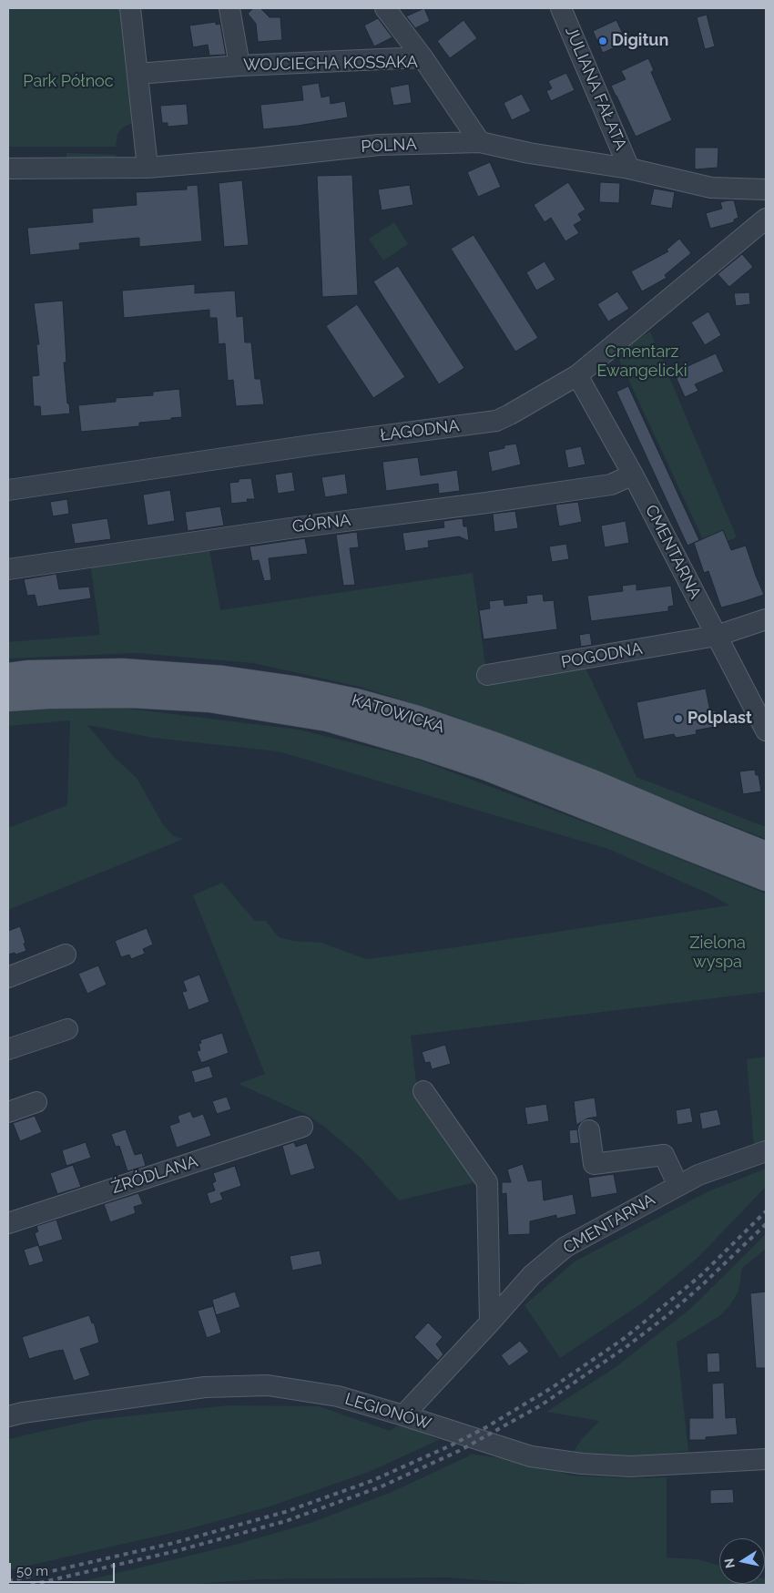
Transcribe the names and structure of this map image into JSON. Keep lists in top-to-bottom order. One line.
{"streets":{"main road":["KATOWICKA"],"street":["WOJCIECHA KOSSAKA","JULIANA FAŁATA","POLNA","ŁAGODNA","GÓRNA","CMENTARNA","POGODNA","ŹRÓDLANA","LEGIONÓW"]},"crossings":[["WOJCIECHA KOSSAKA","POLNA"],["JULIANA FAŁATA","POLNA"],["ŁAGODNA","CMENTARNA"],["GÓRNA","CMENTARNA"],["CMENTARNA","POGODNA"],["CMENTARNA","LEGIONÓW"]],"parks":["Park Północ","Cmentarz Ewangelicki","Zielona wyspa"],"places":["Digitun","Polplast"],"scale_bar":"50 m","north":"left"}
